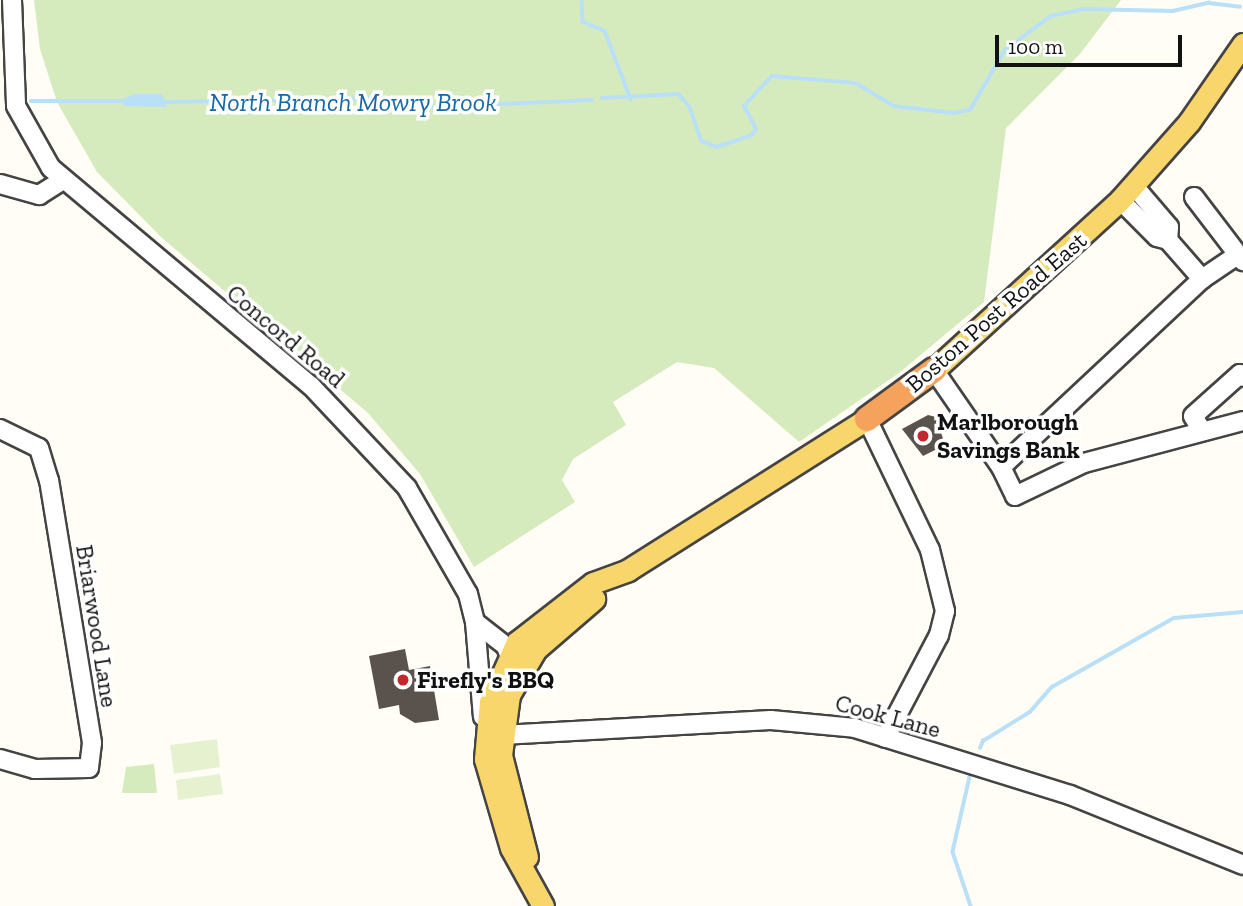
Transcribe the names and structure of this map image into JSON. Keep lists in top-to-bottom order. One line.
{"streets":{"highway":["Boston Post Road East"],"street":["Concord Road","Briarwood Lane","Cook Lane"]},"crossings":[["Boston Post Road East","Concord Road"],["Boston Post Road East","Cook Lane"],["Concord Road","Cook Lane"]],"water":["North Branch Mowry Brook"],"places":["Marlborough Savings Bank","Firefly's BBQ"],"scale_bar":"100 m"}
